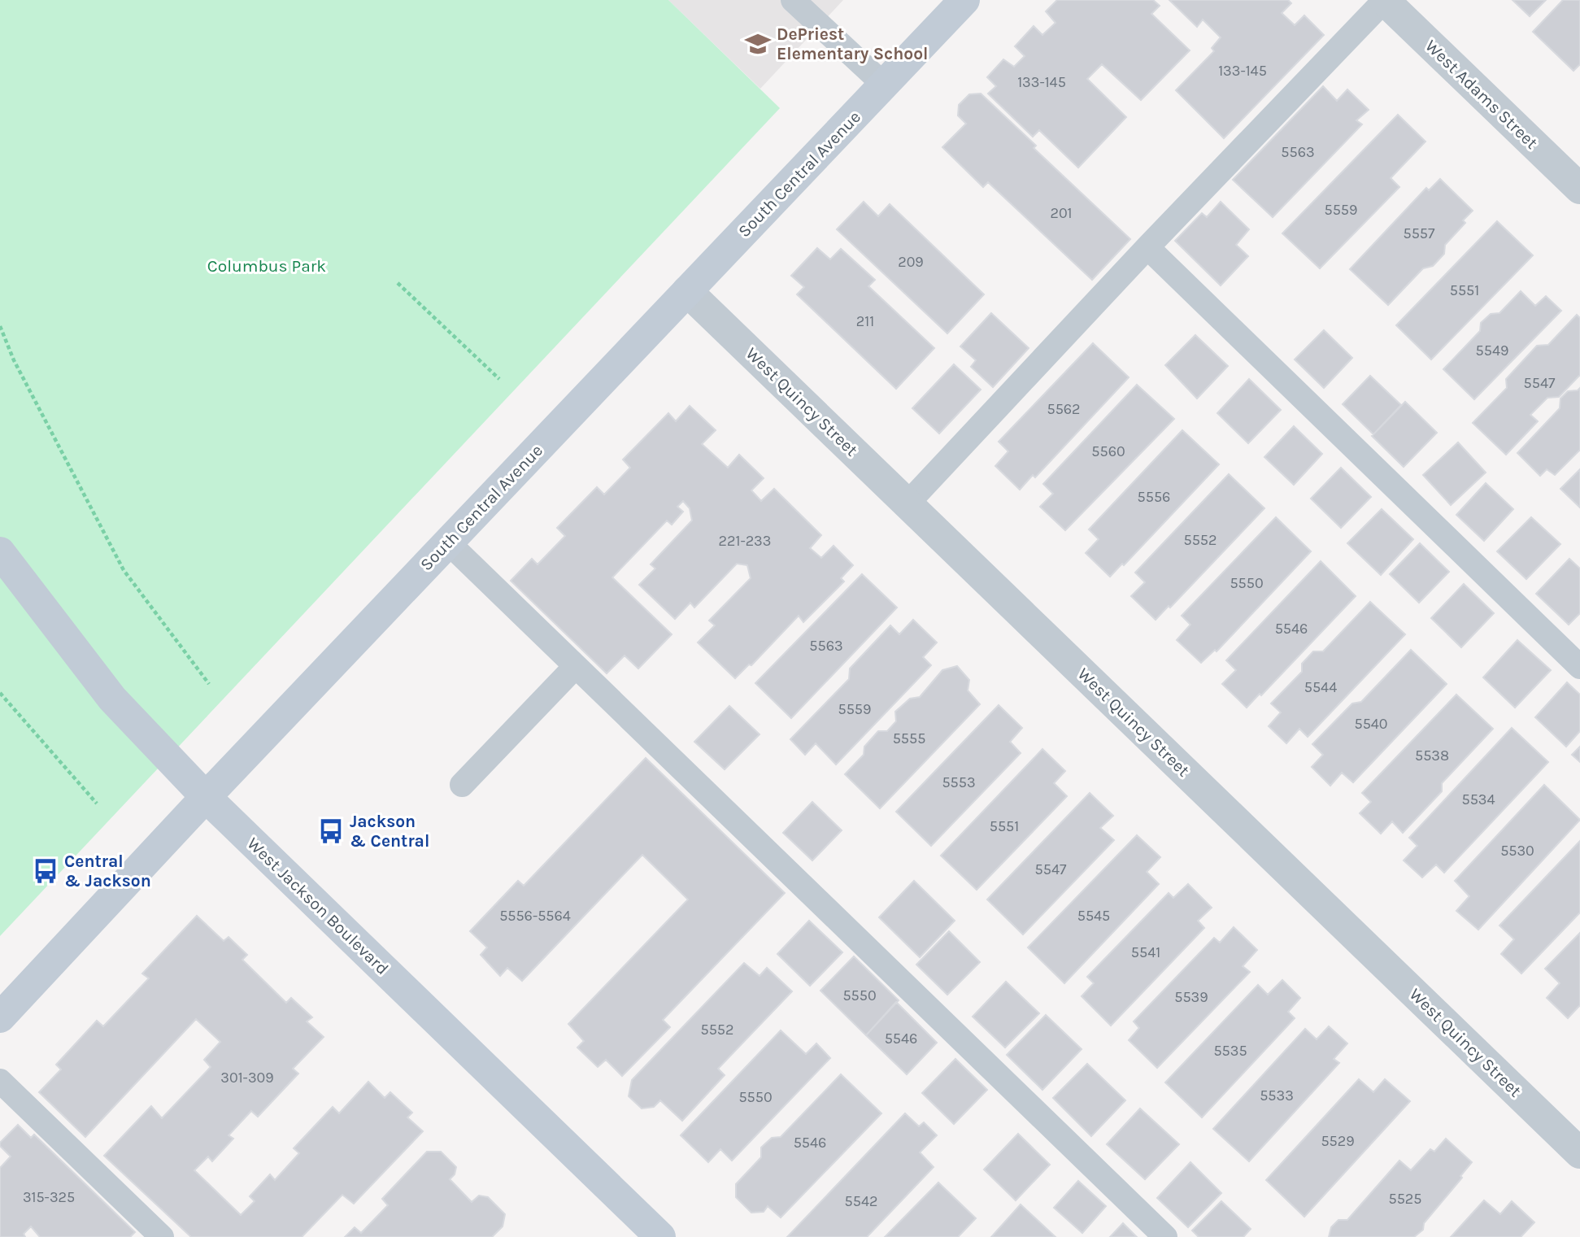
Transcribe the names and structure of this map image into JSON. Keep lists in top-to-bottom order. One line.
{"streets":{"street":["West Adams Street","South Central Avenue","West Quincy Street","West Jackson Boulevard"]},"crossings":[["South Central Avenue","West Quincy Street"],["South Central Avenue","West Jackson Boulevard"]],"parks":["Columbus Park"],"places":{"school or university":["DePriest Elementary School"],"bus stop":["Jackson & Central","Central & Jackson"]},"house_numbers":["133-145","133-145","5563","5559","201","5557","209","5551","211","5549","5547","5562","5560","5556","5552","221-233","5550","5546","5563","5544","5559","5540","5555","5538","5553","5534","5551","5530","5547","5556-5564","5545","5541","5550","5539","5552","5546","5535","301-309","5533","5550","5529","5546","315-325","5525","5542"]}
